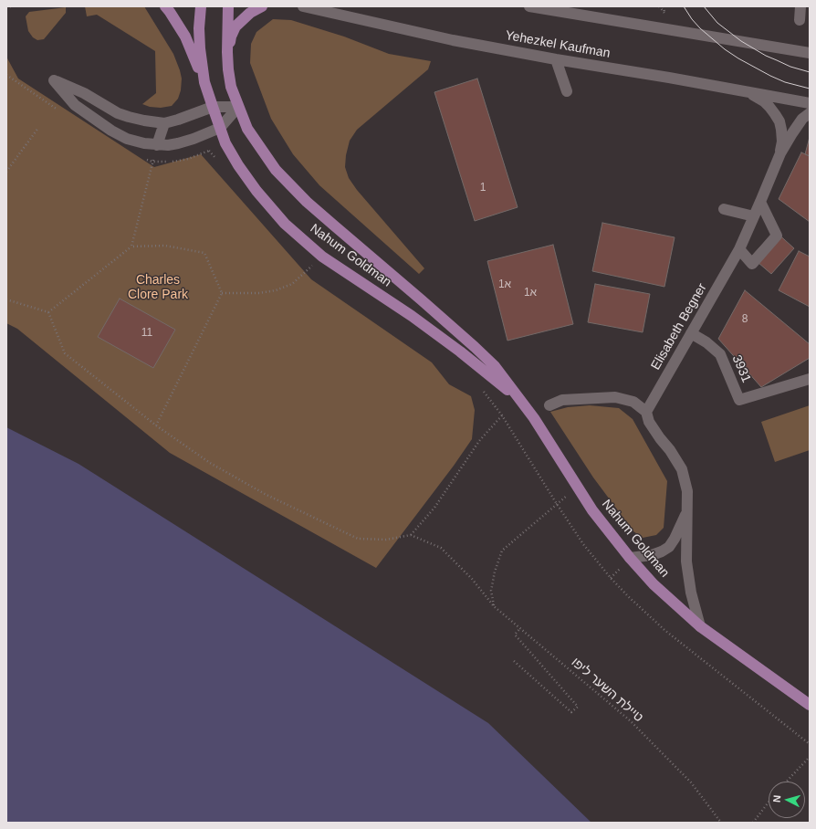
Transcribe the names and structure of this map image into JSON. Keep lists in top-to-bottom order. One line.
{"streets":{"main road":["Nahum Goldman"],"street":["Yehezkel Kaufman","Elisabeth Begner","3931"],"path":["טיילת השער ליפו"]},"crossings":[["Yehezkel Kaufman","Elisabeth Begner"],["Elisabeth Begner","3931"]],"parks":["Charles Clore Park"],"house_numbers":["1","1א","1א","8","11"],"north":"left"}
